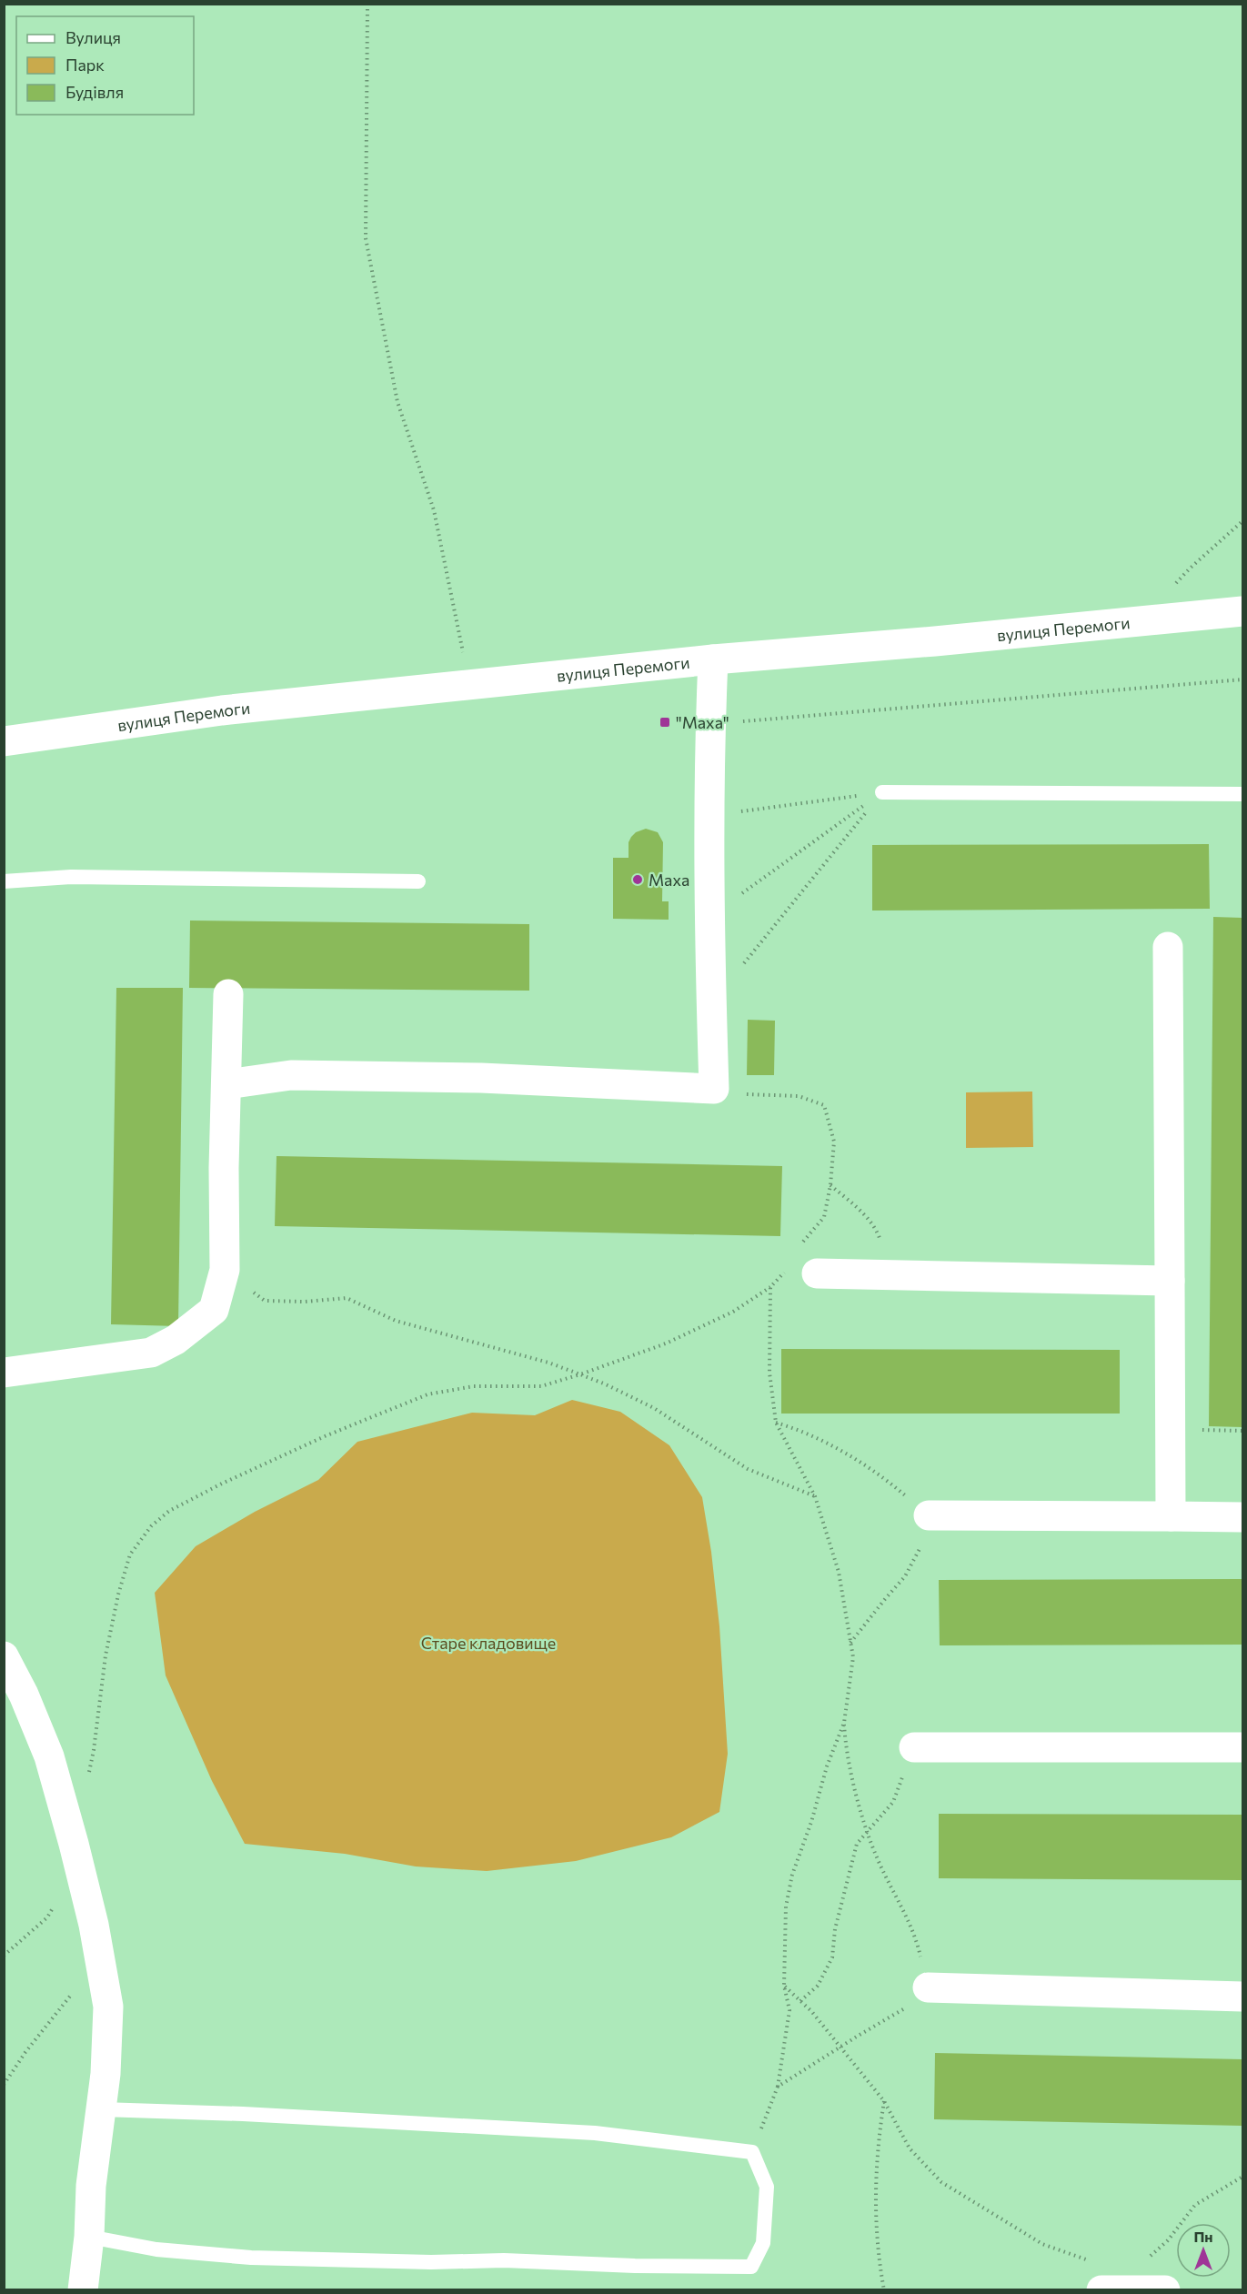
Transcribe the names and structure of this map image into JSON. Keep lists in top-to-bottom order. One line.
{"streets":{"street":["вулиця Перемоги"]},"parks":["Старе кладовище"],"places":{"transit":["\"Маха\""],"other":["Маха"]},"legend":["Вулиця","Парк","Будівля"],"north":"top"}
